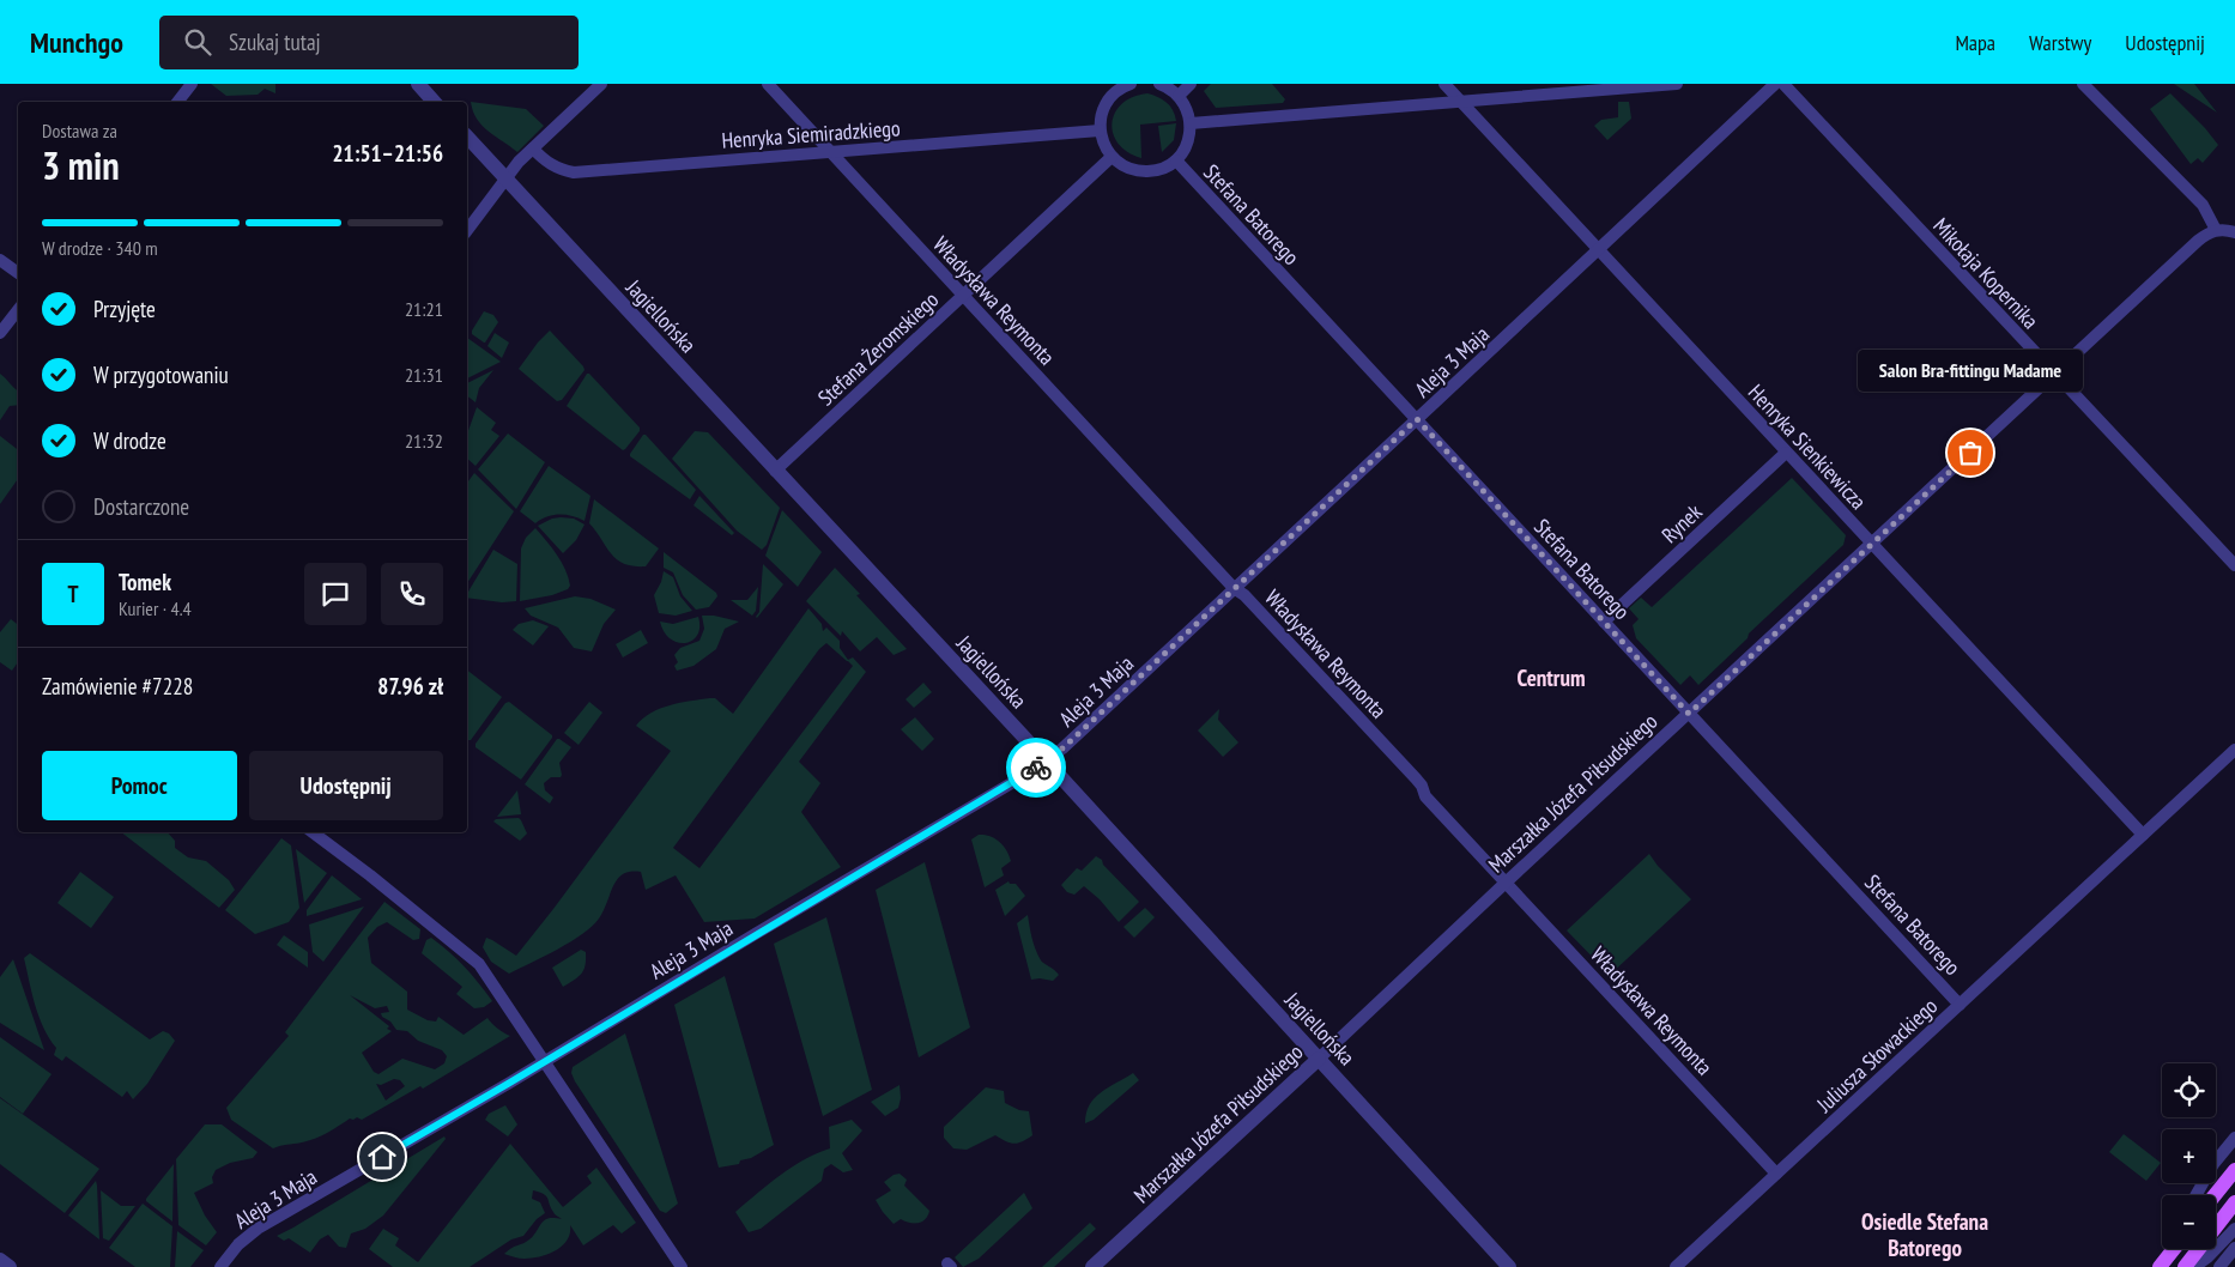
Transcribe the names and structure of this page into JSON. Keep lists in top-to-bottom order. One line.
{"streets":{"street":["Henryka Siemiradzkiego","Stefana Batorego","Mikołaja Kopernika","Władysława Reymonta","Jagiellońska","Stefana Żeromskiego","Aleja 3 Maja","Henryka Sienkiewicza","Rynek","Marszałka Józefa Piłsudskiego","Juliusza Słowackiego"]},"crossings":[["Henryka Siemiradzkiego","Władysława Reymonta"],["Stefana Batorego","Aleja 3 Maja"],["Stefana Batorego","Rynek"],["Stefana Batorego","Marszałka Józefa Piłsudskiego"],["Stefana Batorego","Juliusza Słowackiego"],["Mikołaja Kopernika","Marszałka Józefa Piłsudskiego"],["Władysława Reymonta","Stefana Żeromskiego"],["Władysława Reymonta","Aleja 3 Maja"],["Władysława Reymonta","Marszałka Józefa Piłsudskiego"],["Władysława Reymonta","Juliusza Słowackiego"],["Jagiellońska","Stefana Żeromskiego"],["Jagiellońska","Aleja 3 Maja"],["Jagiellońska","Marszałka Józefa Piłsudskiego"],["Aleja 3 Maja","Henryka Sienkiewicza"],["Henryka Sienkiewicza","Rynek"],["Henryka Sienkiewicza","Marszałka Józefa Piłsudskiego"],["Henryka Sienkiewicza","Juliusza Słowackiego"]],"districts":["Centrum","Osiedle Stefana Batorego"],"places":["Salon Bra-fittingu Madame"],"page":{"header":"Munchgo","search":"Szukaj tutaj","nav":["Mapa","Warstwy","Udostępnij"],"heading":["3 min","Dostawa za","21:51–21:56"],"panel":["Tomek","Kurier · 4.4","Zamówienie #7228","87.96 zł"],"bar":"W drodze · 340 m","list":[["Przyjęte","21:21"],["W przygotowaniu","21:31"],["W drodze","21:32"],"Dostarczone"],"bubble":"Salon Bra-fittingu Madame","round":"T","buttons":["Pomoc","Udostępnij"],"map_buttons":["+","−"]}}
